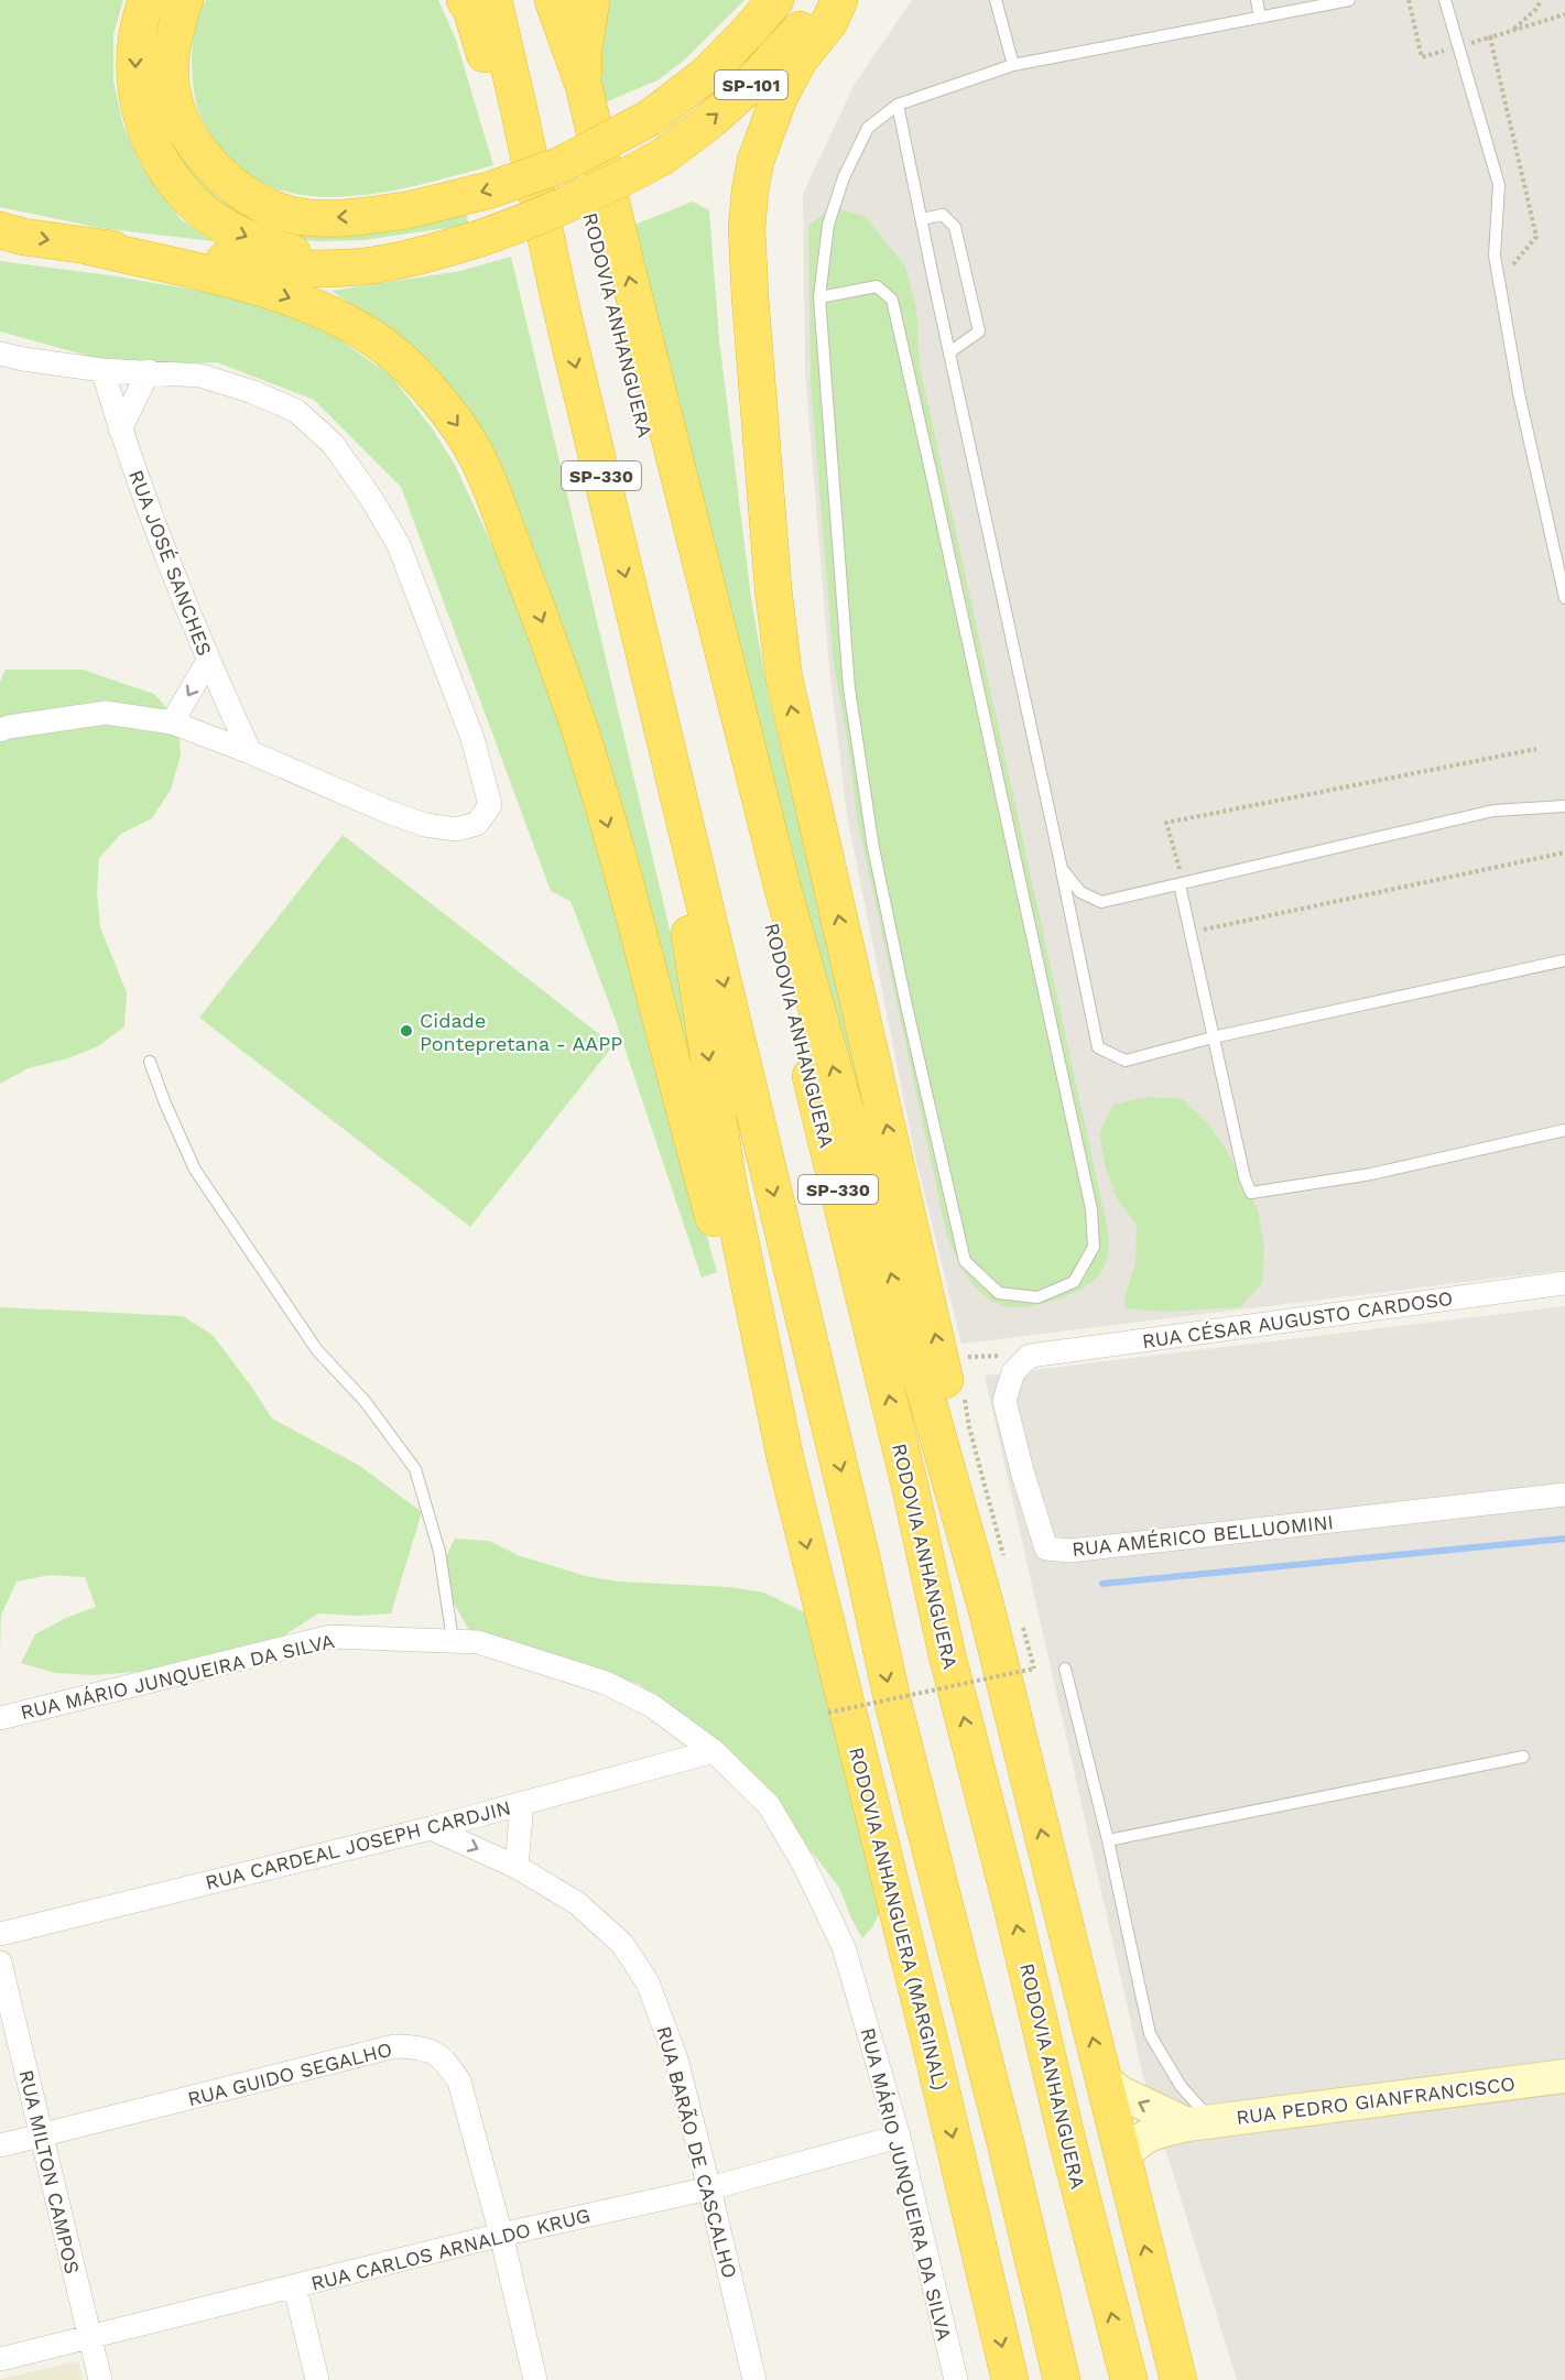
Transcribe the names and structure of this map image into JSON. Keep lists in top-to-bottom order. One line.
{"streets":{"highway":["SP-101","RODOVIA ANHANGUERA","SP-330","RODOVIA ANHANGUERA (MARGINAL)"],"street":["RUA JOSÉ SANCHES","RUA CÉSAR AUGUSTO CARDOSO","RUA AMÉRICO BELLUOMINI","RUA MÁRIO JUNQUEIRA DA SILVA","RUA CARDEAL JOSEPH CARDJIN","RUA GUIDO SEGALHO","RUA PEDRO GIANFRANCISCO","RUA BARÃO DE CASCALHO","RUA MILTON CAMPOS","RUA CARLOS ARNALDO KRUG"]},"crossings":[["RUA CÉSAR AUGUSTO CARDOSO","RUA AMÉRICO BELLUOMINI"],["RUA MÁRIO JUNQUEIRA DA SILVA","RUA CARDEAL JOSEPH CARDJIN"],["RUA MÁRIO JUNQUEIRA DA SILVA","RUA CARLOS ARNALDO KRUG"],["RUA CARDEAL JOSEPH CARDJIN","RUA BARÃO DE CASCALHO"],["RUA GUIDO SEGALHO","RUA MILTON CAMPOS"],["RUA GUIDO SEGALHO","RUA CARLOS ARNALDO KRUG"],["RUA BARÃO DE CASCALHO","RUA CARLOS ARNALDO KRUG"],["RUA MILTON CAMPOS","RUA CARLOS ARNALDO KRUG"]],"places":["Cidade Pontepretana - AAPP"]}
